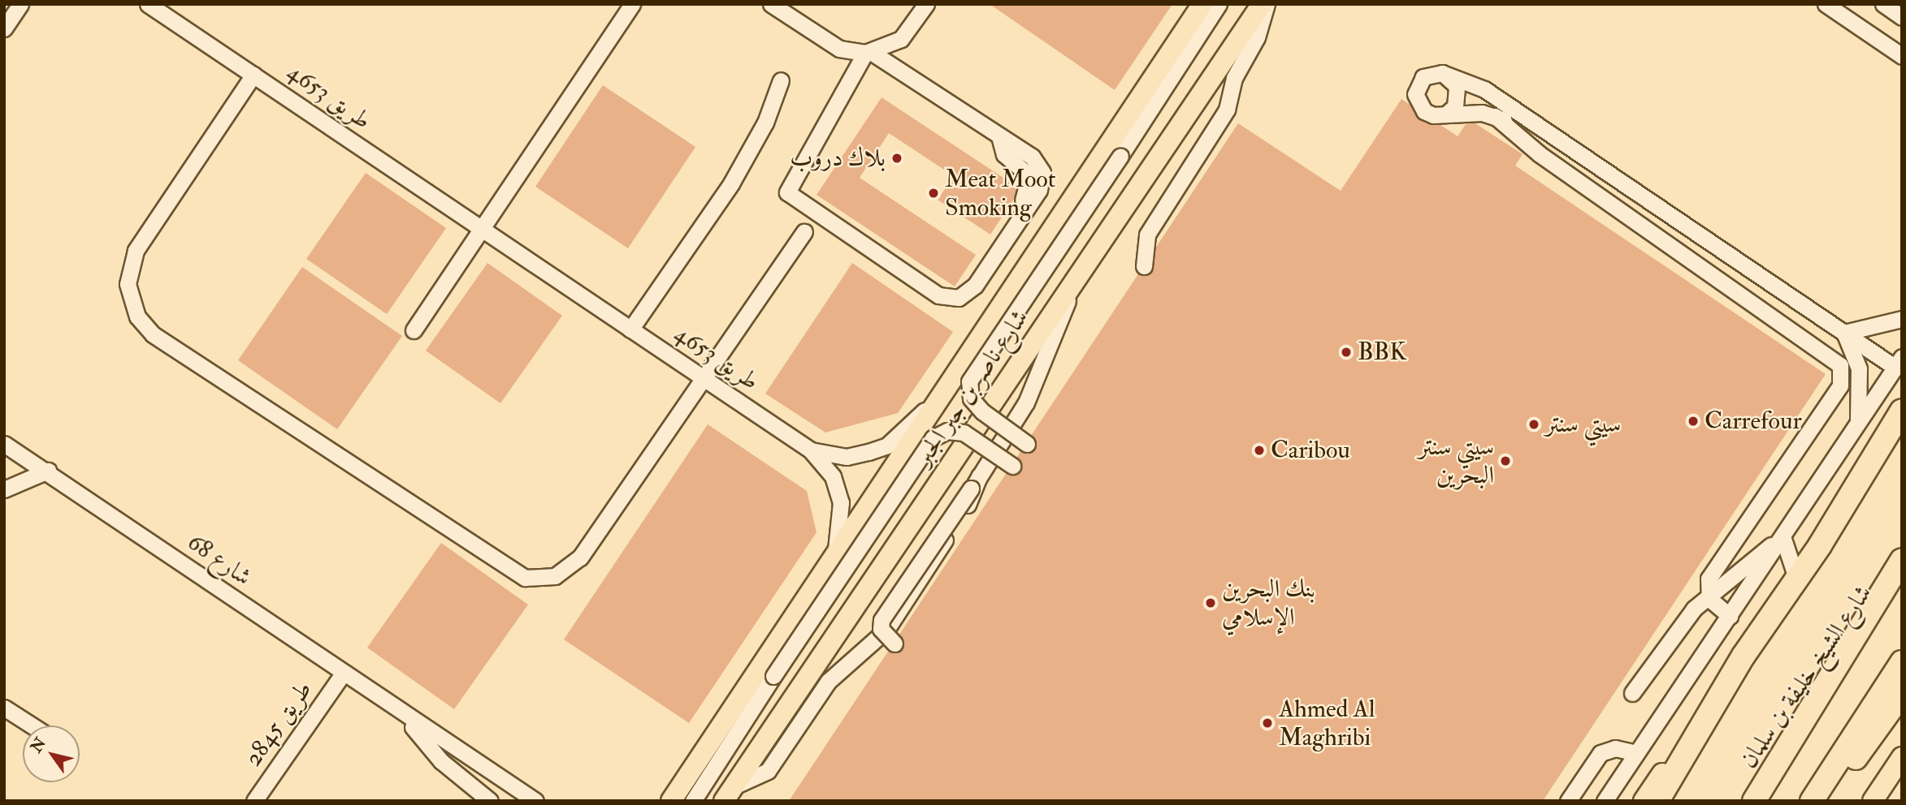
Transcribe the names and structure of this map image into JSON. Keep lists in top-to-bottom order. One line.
{"streets":{"highway":["شارع الشيخ خليفة بن سلمان"],"main road":["شارع ناصر بن جبر الجبر"],"street":["طريق 4653","شارع 68","طريق 2845"]},"crossings":[["طريق 4653","شارع ناصر بن جبر الجبر"],["شارع 68","طريق 2845"]],"places":["بلاك دروب","Meat Moot Smoking","BBK","Carrefour","سيتي سنتر","Caribou","سيتي سنتر البحرين","بنك البحرين الإسلامي","Ahmed Al Maghribi"],"north":"top left"}
